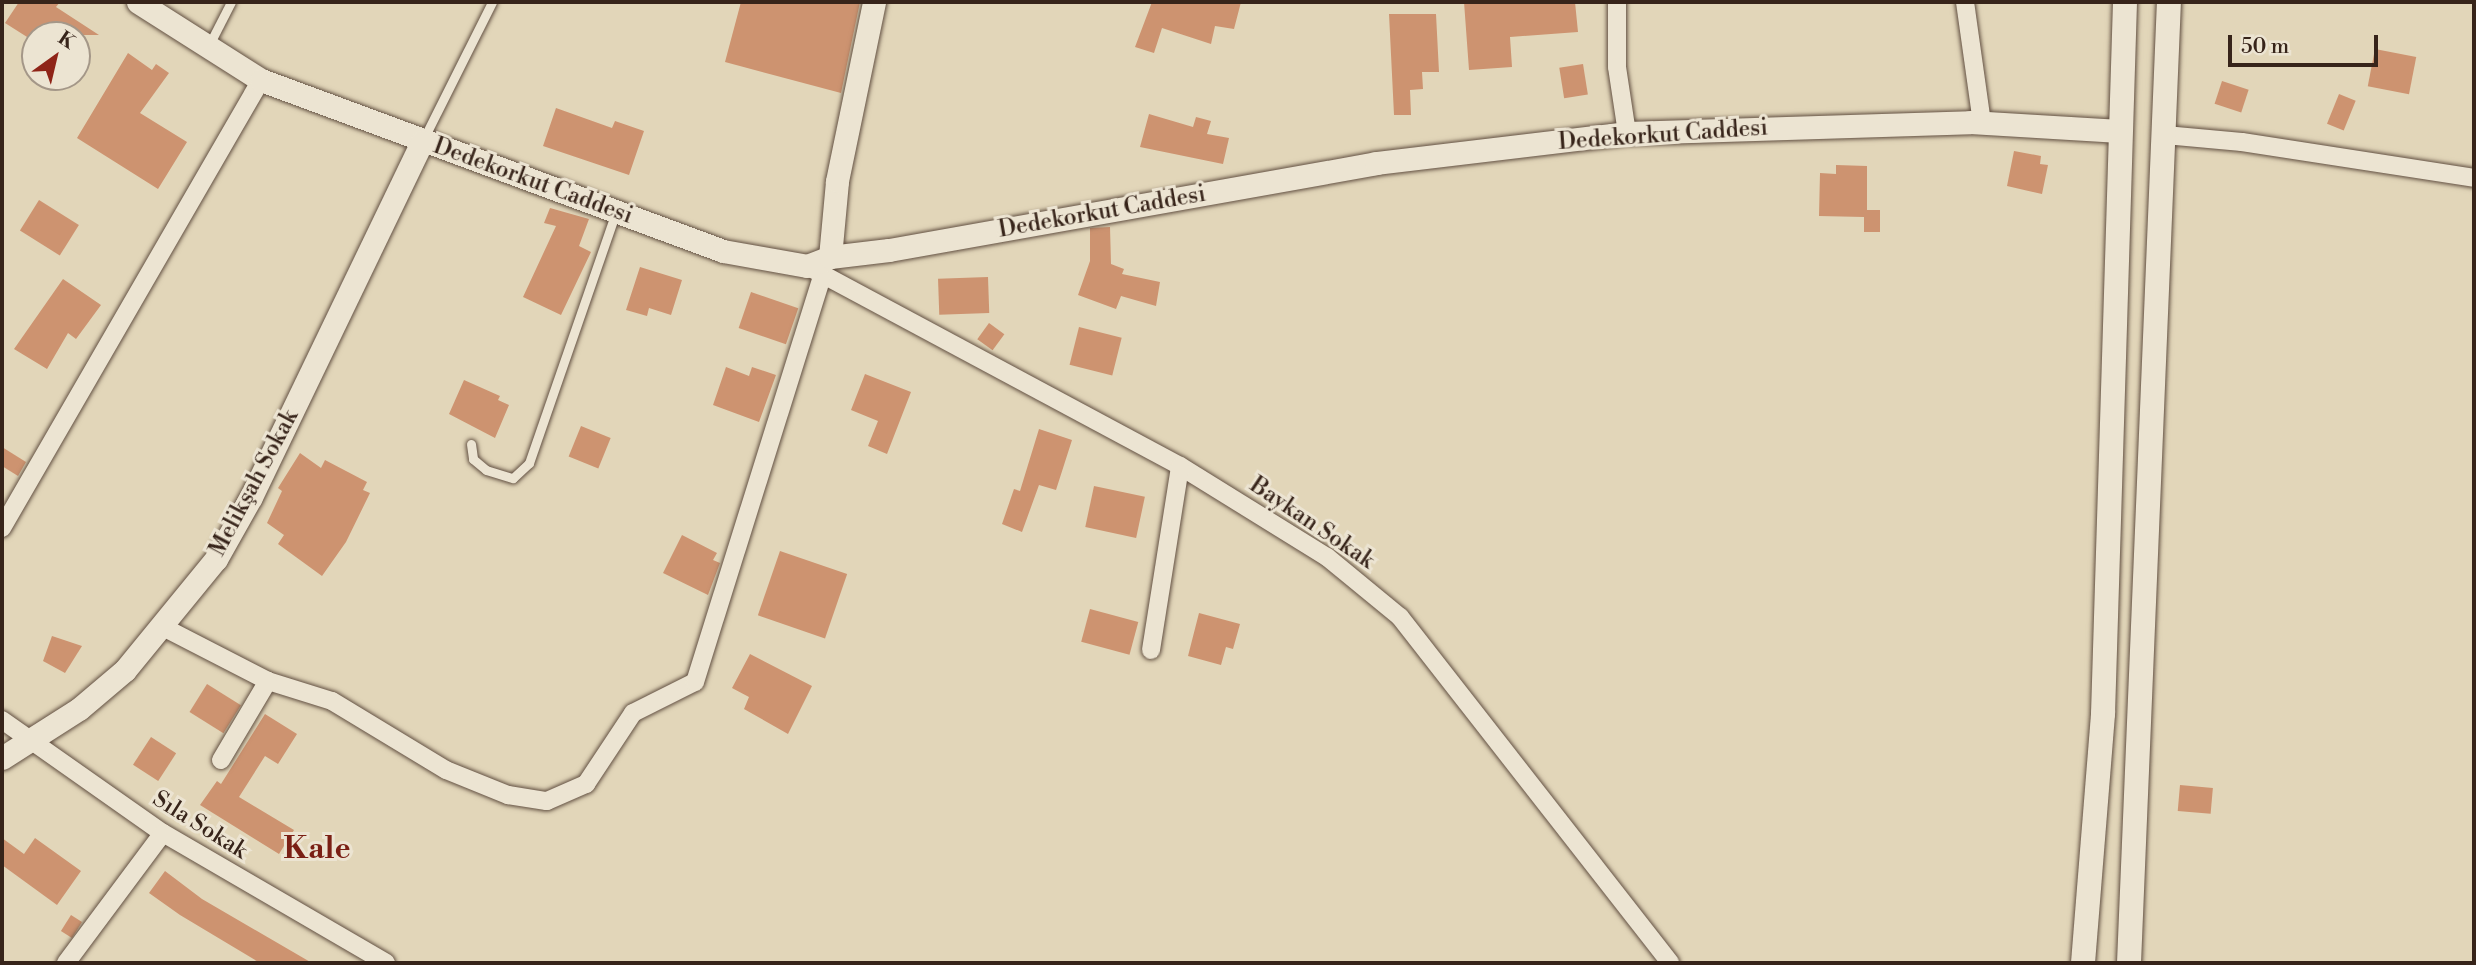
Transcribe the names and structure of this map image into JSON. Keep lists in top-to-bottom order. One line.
{"streets":{"street":["Dedekorkut Caddesi","Melikşah Sokak","Baykan Sokak","Sıla Sokak"]},"crossings":[["Dedekorkut Caddesi","Melikşah Sokak"],["Dedekorkut Caddesi","Baykan Sokak"],["Melikşah Sokak","Sıla Sokak"]],"districts":["Kale"],"scale_bar":"50 m","north":"top right"}
